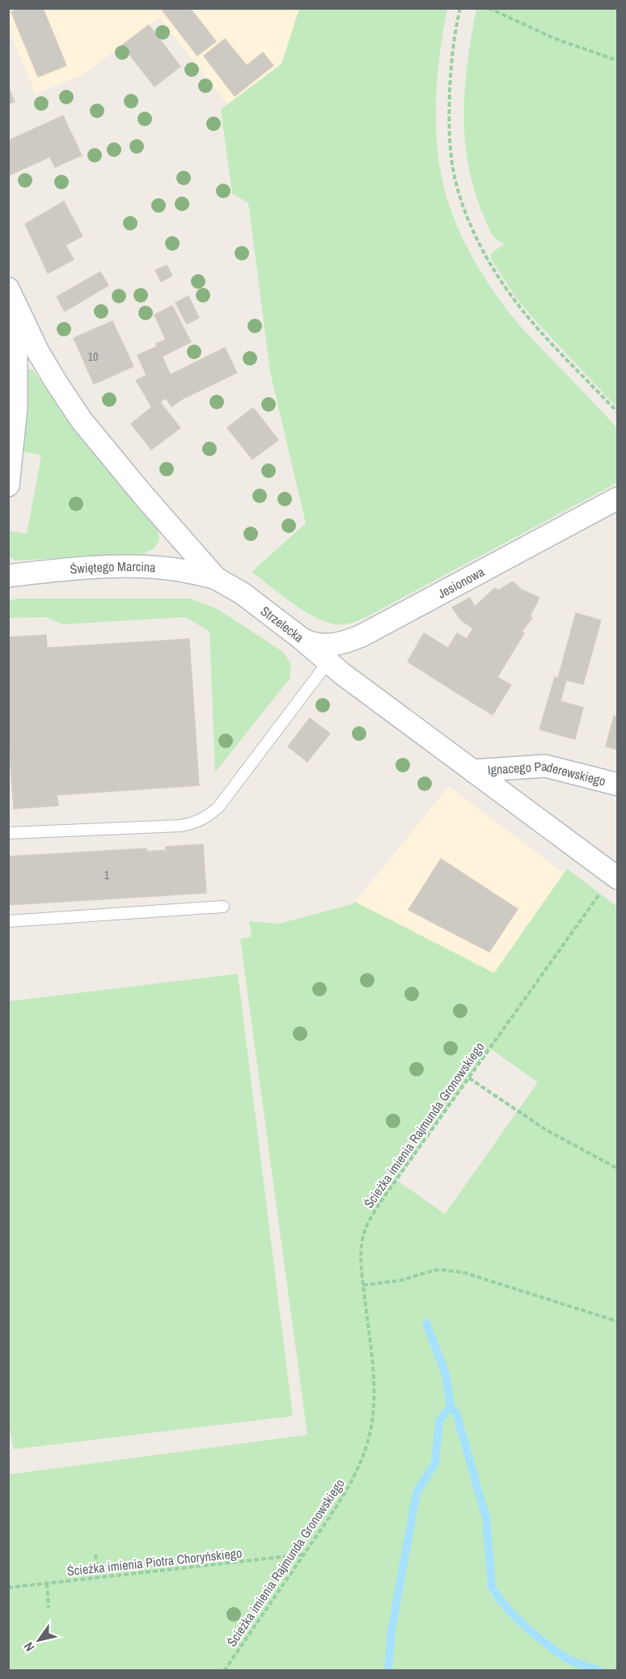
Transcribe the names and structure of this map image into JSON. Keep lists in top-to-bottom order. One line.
{"streets":{"street":["Świętego Marcina","Jesionowa","Strzelecka","Ignacego Paderewskiego"],"path":["Ścieżka imienia Rajmunda Gronowskiego","Ścieżka imienia Piotra Choryńskiego"]},"crossings":[["Świętego Marcina","Strzelecka"],["Jesionowa","Strzelecka"],["Strzelecka","Ignacego Paderewskiego"],["Strzelecka","Ścieżka imienia Rajmunda Gronowskiego"],["Ścieżka imienia Rajmunda Gronowskiego","Ścieżka imienia Piotra Choryńskiego"]],"house_numbers":["10","1"],"north":"bottom left"}
